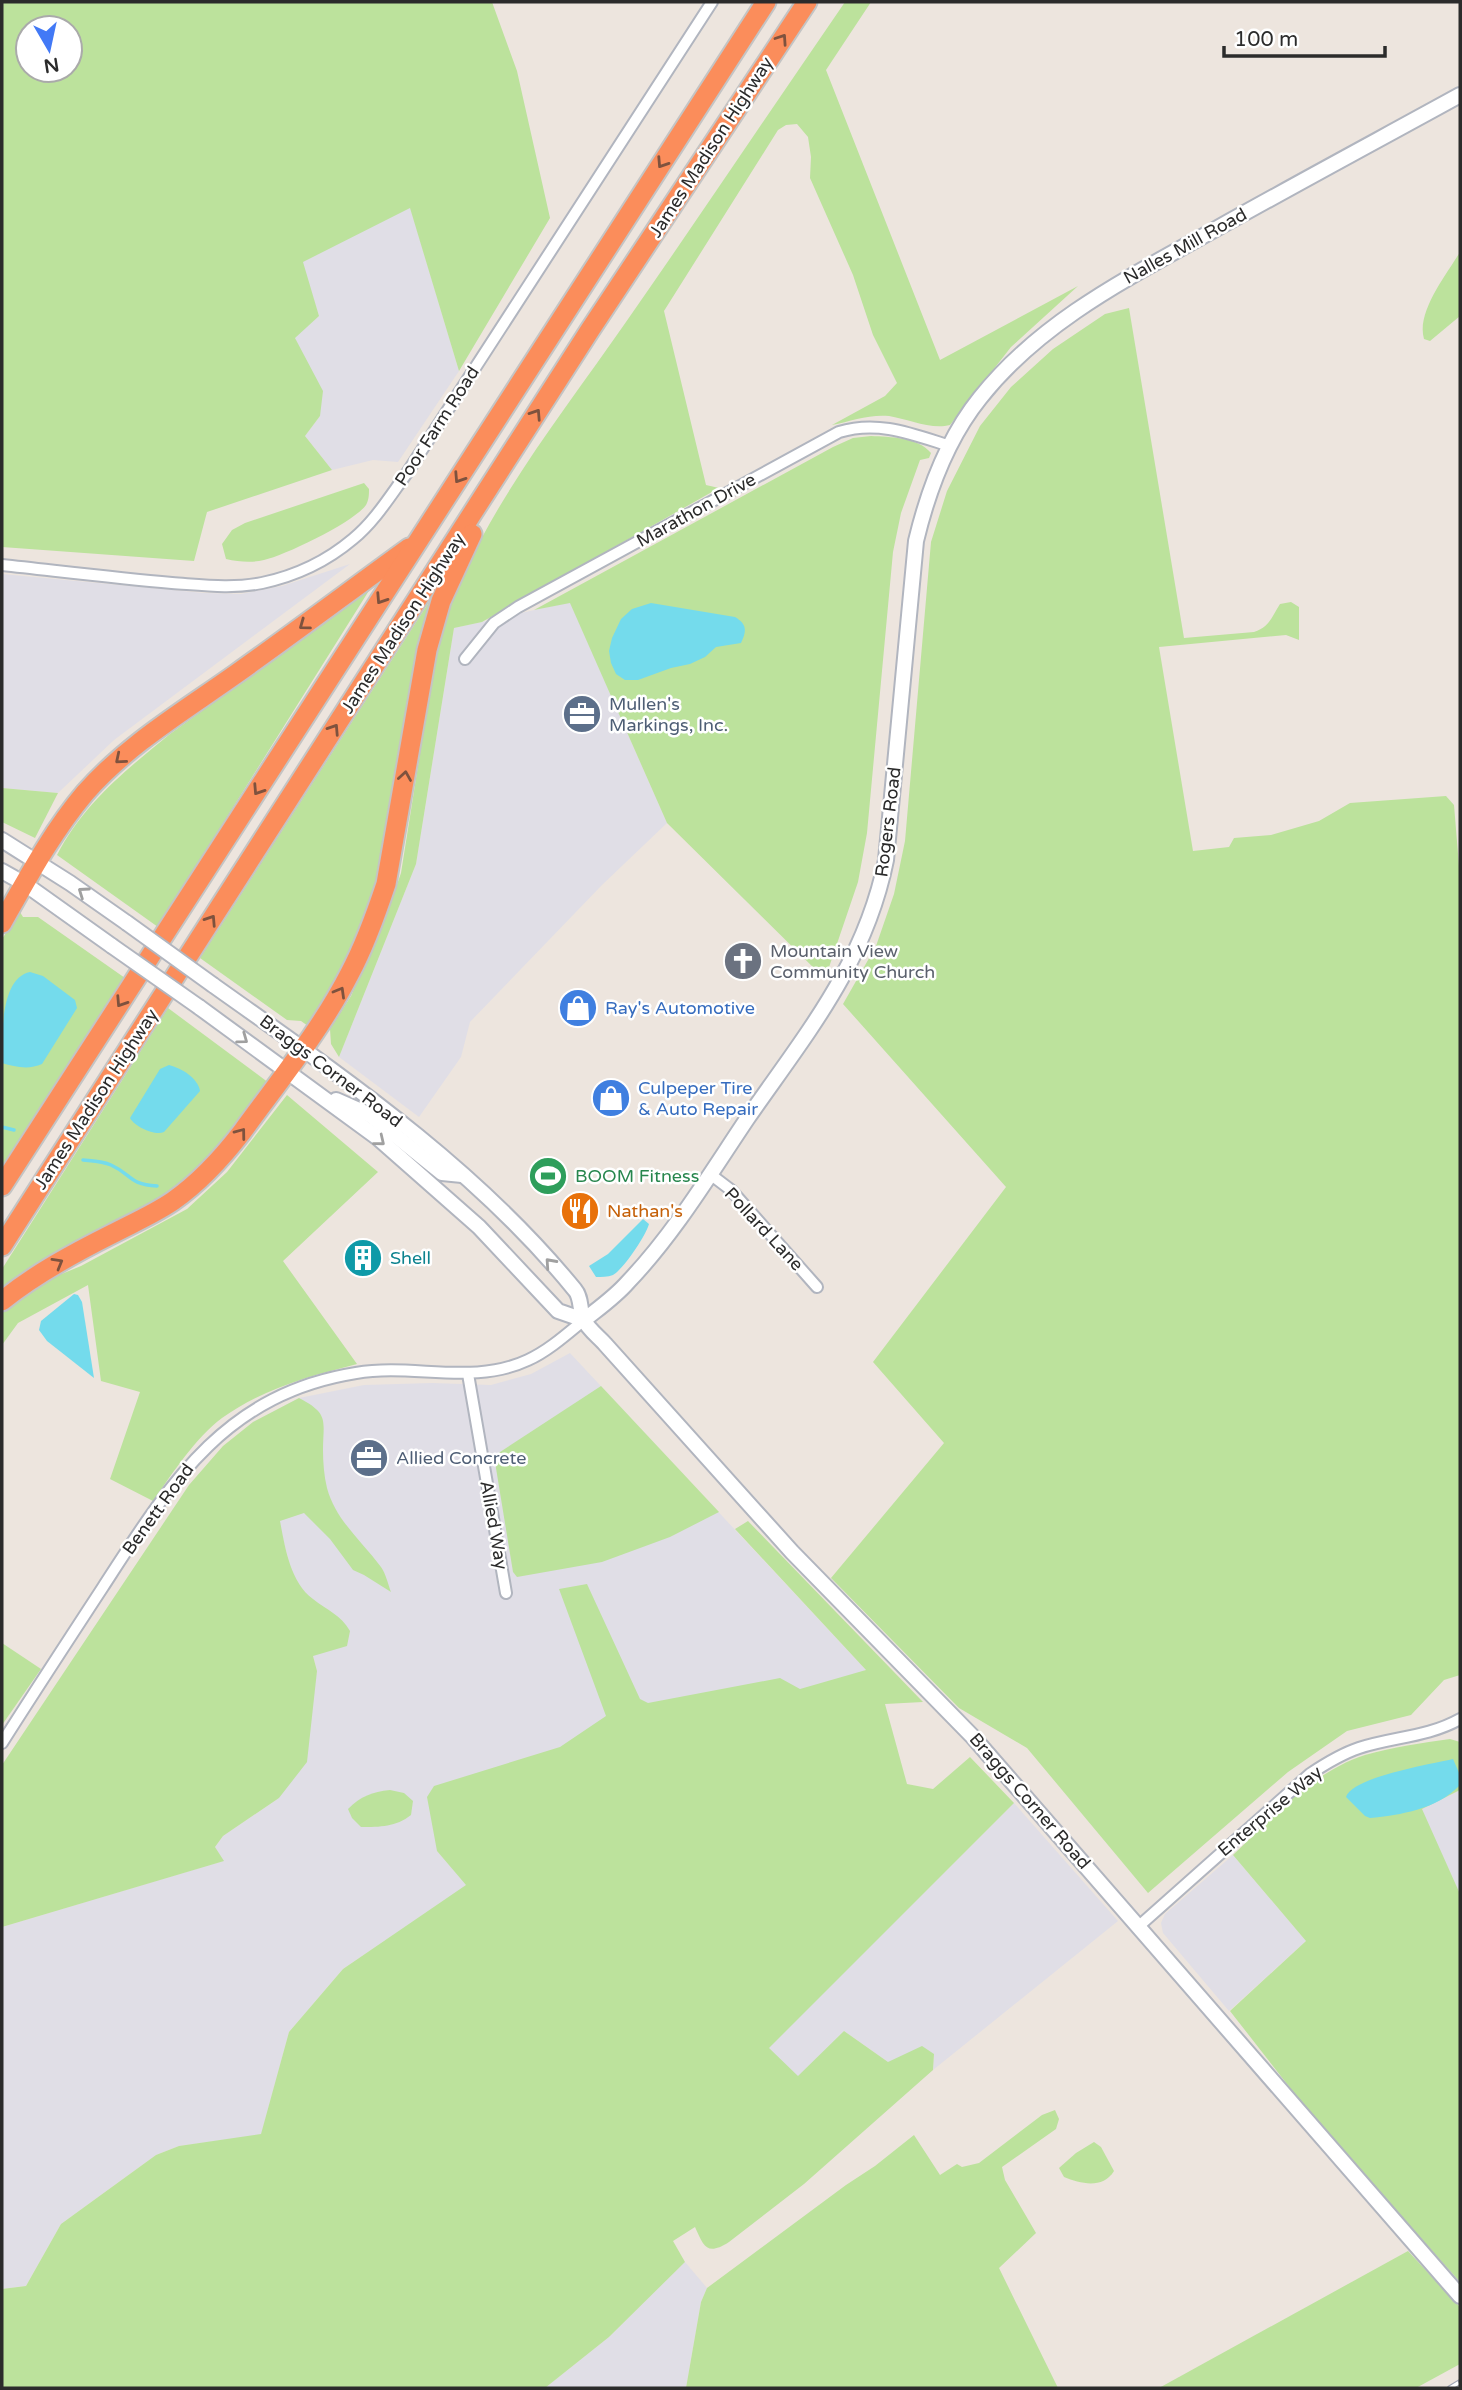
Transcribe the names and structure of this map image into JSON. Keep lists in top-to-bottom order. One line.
{"streets":{"highway":["James Madison Highway"],"main road":["Nalles Mill Road","Rogers Road","Braggs Corner Road"],"street":["Poor Farm Road","Marathon Drive","Pollard Lane","Benett Road","Allied Way","Enterprise Way"]},"crossings":[["Nalles Mill Road","Marathon Drive"],["Nalles Mill Road","Rogers Road"],["Marathon Drive","Rogers Road"],["Rogers Road","Braggs Corner Road"],["Rogers Road","Pollard Lane"],["Rogers Road","Benett Road"],["Braggs Corner Road","Benett Road"],["Braggs Corner Road","Enterprise Way"],["Benett Road","Allied Way"]],"places":{"office":["Mullen's Markings, Inc.","Allied Concrete"],"church":["Mountain View Community Church"],"shop":["Ray's Automotive","Culpeper Tire & Auto Repair"],"sports":["BOOM Fitness"],"restaurant":["Nathan's"],"building":["Shell"]},"scale_bar":"100 m","north":"bottom"}
